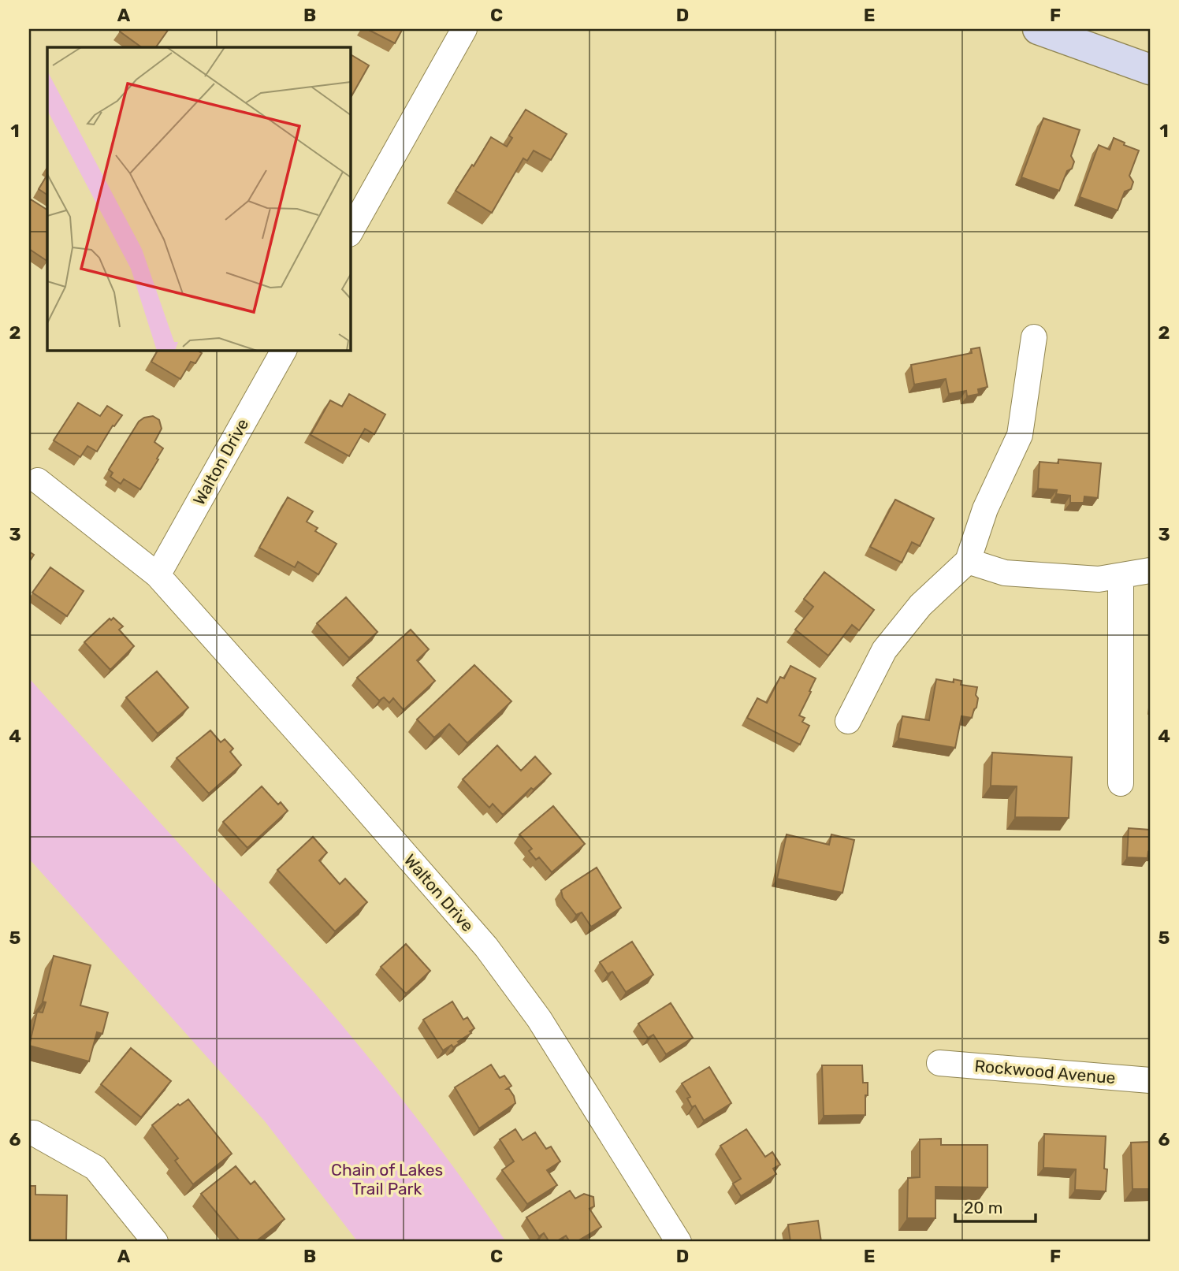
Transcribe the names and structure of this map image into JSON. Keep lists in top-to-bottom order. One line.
{"streets":{"street":["Walton Drive","Rockwood Avenue"]},"parks":["Chain of Lakes Trail Park"],"scale_bar":"20 m","grid":{"columns":["A","B","C","D","E","F"],"rows":["1","2","3","4","5","6"]}}
